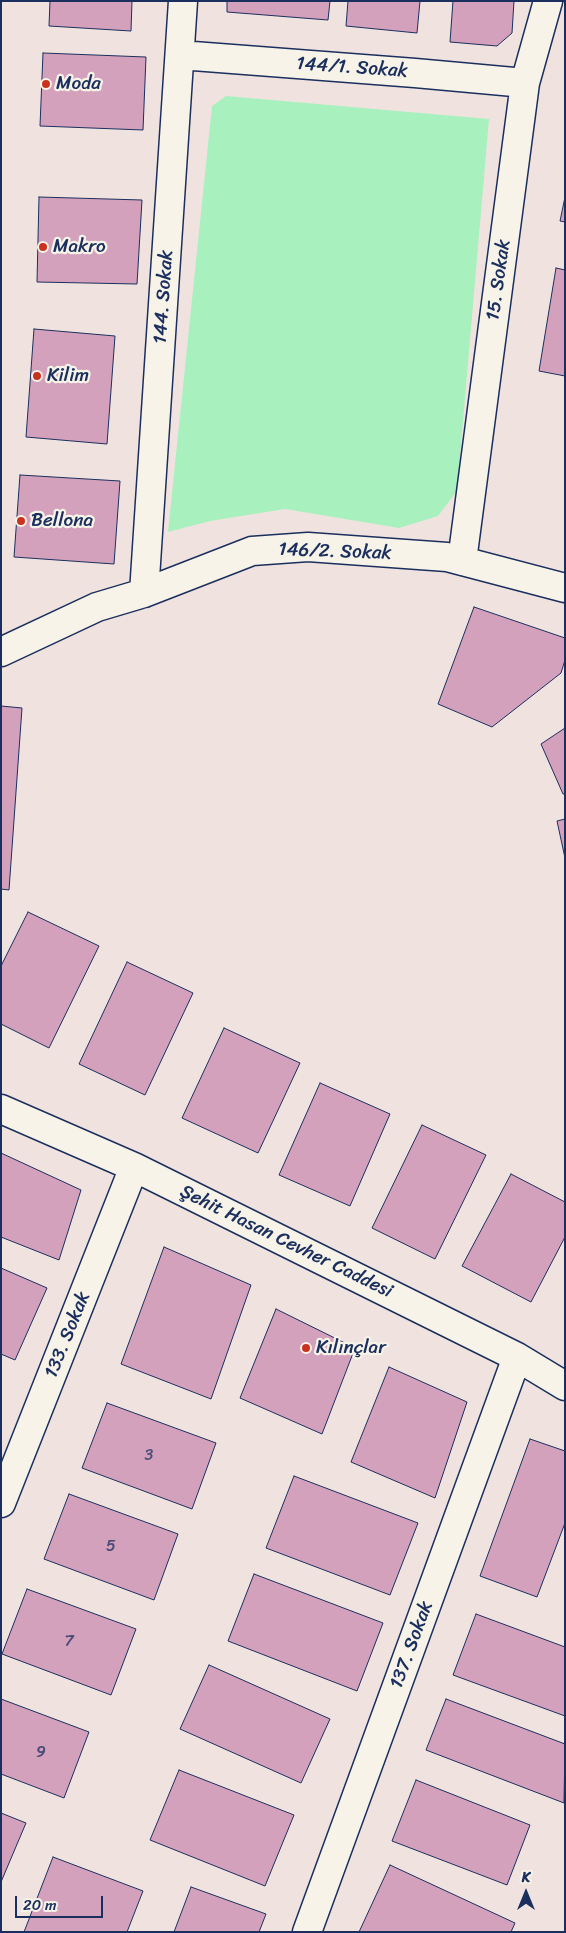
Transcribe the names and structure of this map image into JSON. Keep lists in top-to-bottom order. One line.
{"streets":{"street":["144/1. Sokak","15. Sokak","144. Sokak","146/2. Sokak","Şehit Hasan Cevher Caddesi","133. Sokak","137. Sokak"]},"crossings":[["144/1. Sokak","15. Sokak"],["144/1. Sokak","144. Sokak"],["15. Sokak","146/2. Sokak"],["144. Sokak","146/2. Sokak"],["Şehit Hasan Cevher Caddesi","133. Sokak"],["Şehit Hasan Cevher Caddesi","137. Sokak"]],"places":["Moda","Makro","Kilim","Bellona","Kılınçlar"],"house_numbers":["3","5","7","9"],"scale_bar":"20 m","north":"top"}
